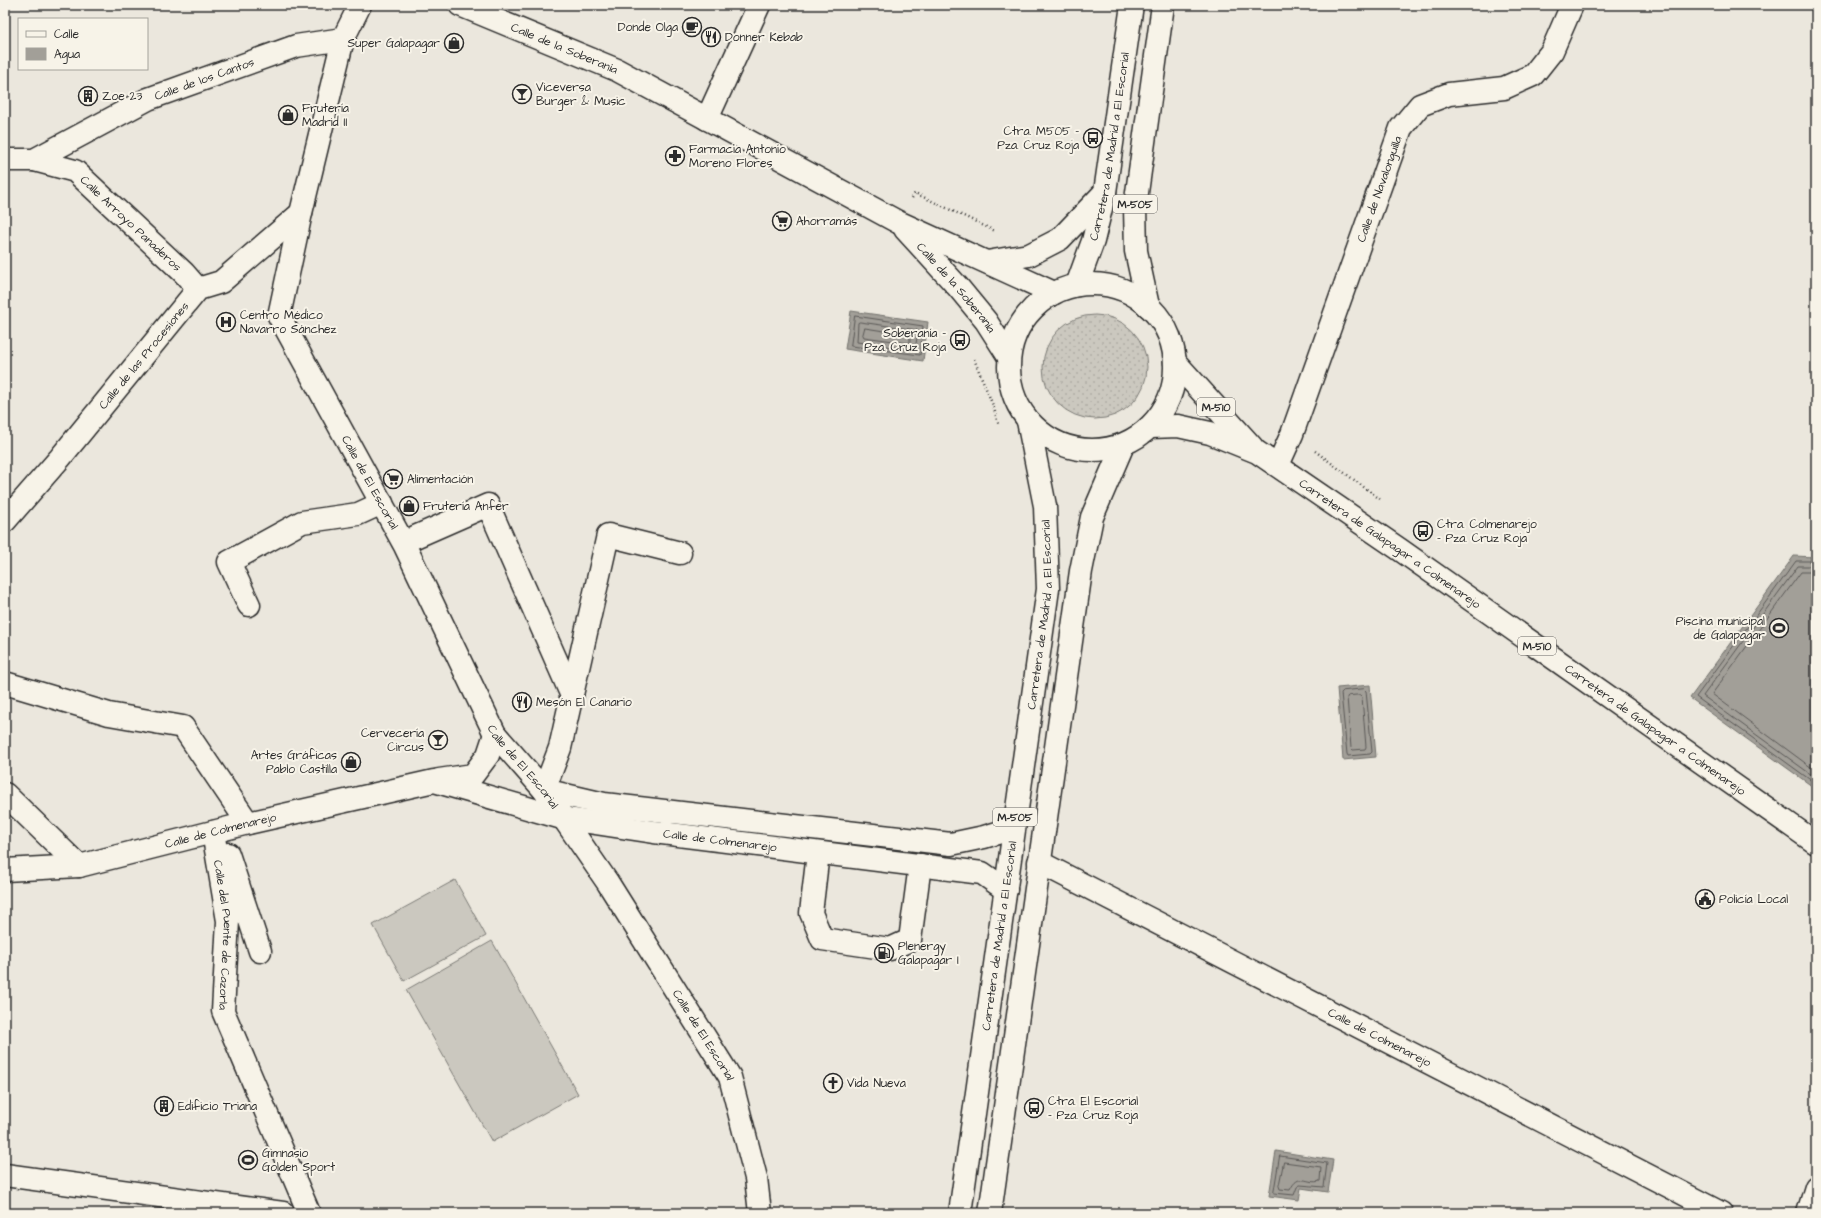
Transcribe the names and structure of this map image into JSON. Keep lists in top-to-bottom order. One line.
{"streets":{"main road":["Calle de la Soberanía","Calle de los Cantos","Carretera de Madrid a El Escorial","Calle de Navalonguilla","M-505","Calle Arroyo Panaderos","Calle de las Procesiones","M-510","Calle de El Escorial","Carretera de Galapagar a Colmenarejo","Calle de Colmenarejo","Calle del Puente de Cazorla"]},"crossings":[["Calle de la Soberanía","M-505"],["Calle de los Cantos","Calle Arroyo Panaderos"],["Carretera de Madrid a El Escorial","M-505"],["Carretera de Madrid a El Escorial","Calle de Colmenarejo"],["Calle de Navalonguilla","Carretera de Galapagar a Colmenarejo"],["M-505","Carretera de Galapagar a Colmenarejo"],["M-505","Calle de Colmenarejo"],["Calle Arroyo Panaderos","Calle de las Procesiones"],["Calle de El Escorial","Calle de Colmenarejo"],["Calle de Colmenarejo","Calle del Puente de Cazorla"]],"places":{"cafe":["Donde Olga"],"restaurant":["Donner Kebab","Mesón El Canario"],"shop":["Super Galapagar","Frutería Madrid II","Frutería Anfer","Artes Gráficas Pablo Castilla"],"bar":["Viceversa Burger & Music","Cervecería Circus"],"building":["Zoe 23","Edificio Triana"],"bus stop":["Ctra. M505 - Pza. Cruz Roja","Soberanía - Pza. Cruz Roja","Ctra. Colmenarejo - Pza. Cruz Roja","Ctra. El Escorial - Pza. Cruz Roja"],"pharmacy":["Farmacia Antonio Moreno Flores"],"supermarket":["Ahorramás","Alimentación"],"hospital":["Centro Médico Navarro Sánchez"],"sports":["Piscina municipal de Galapagar","Gimnasio Golden Sport"],"public building":["Policía Local"],"fuel station":["Plenergy Galapagar I"],"church":["Vida Nueva"]},"legend":["Calle","Agua"]}
